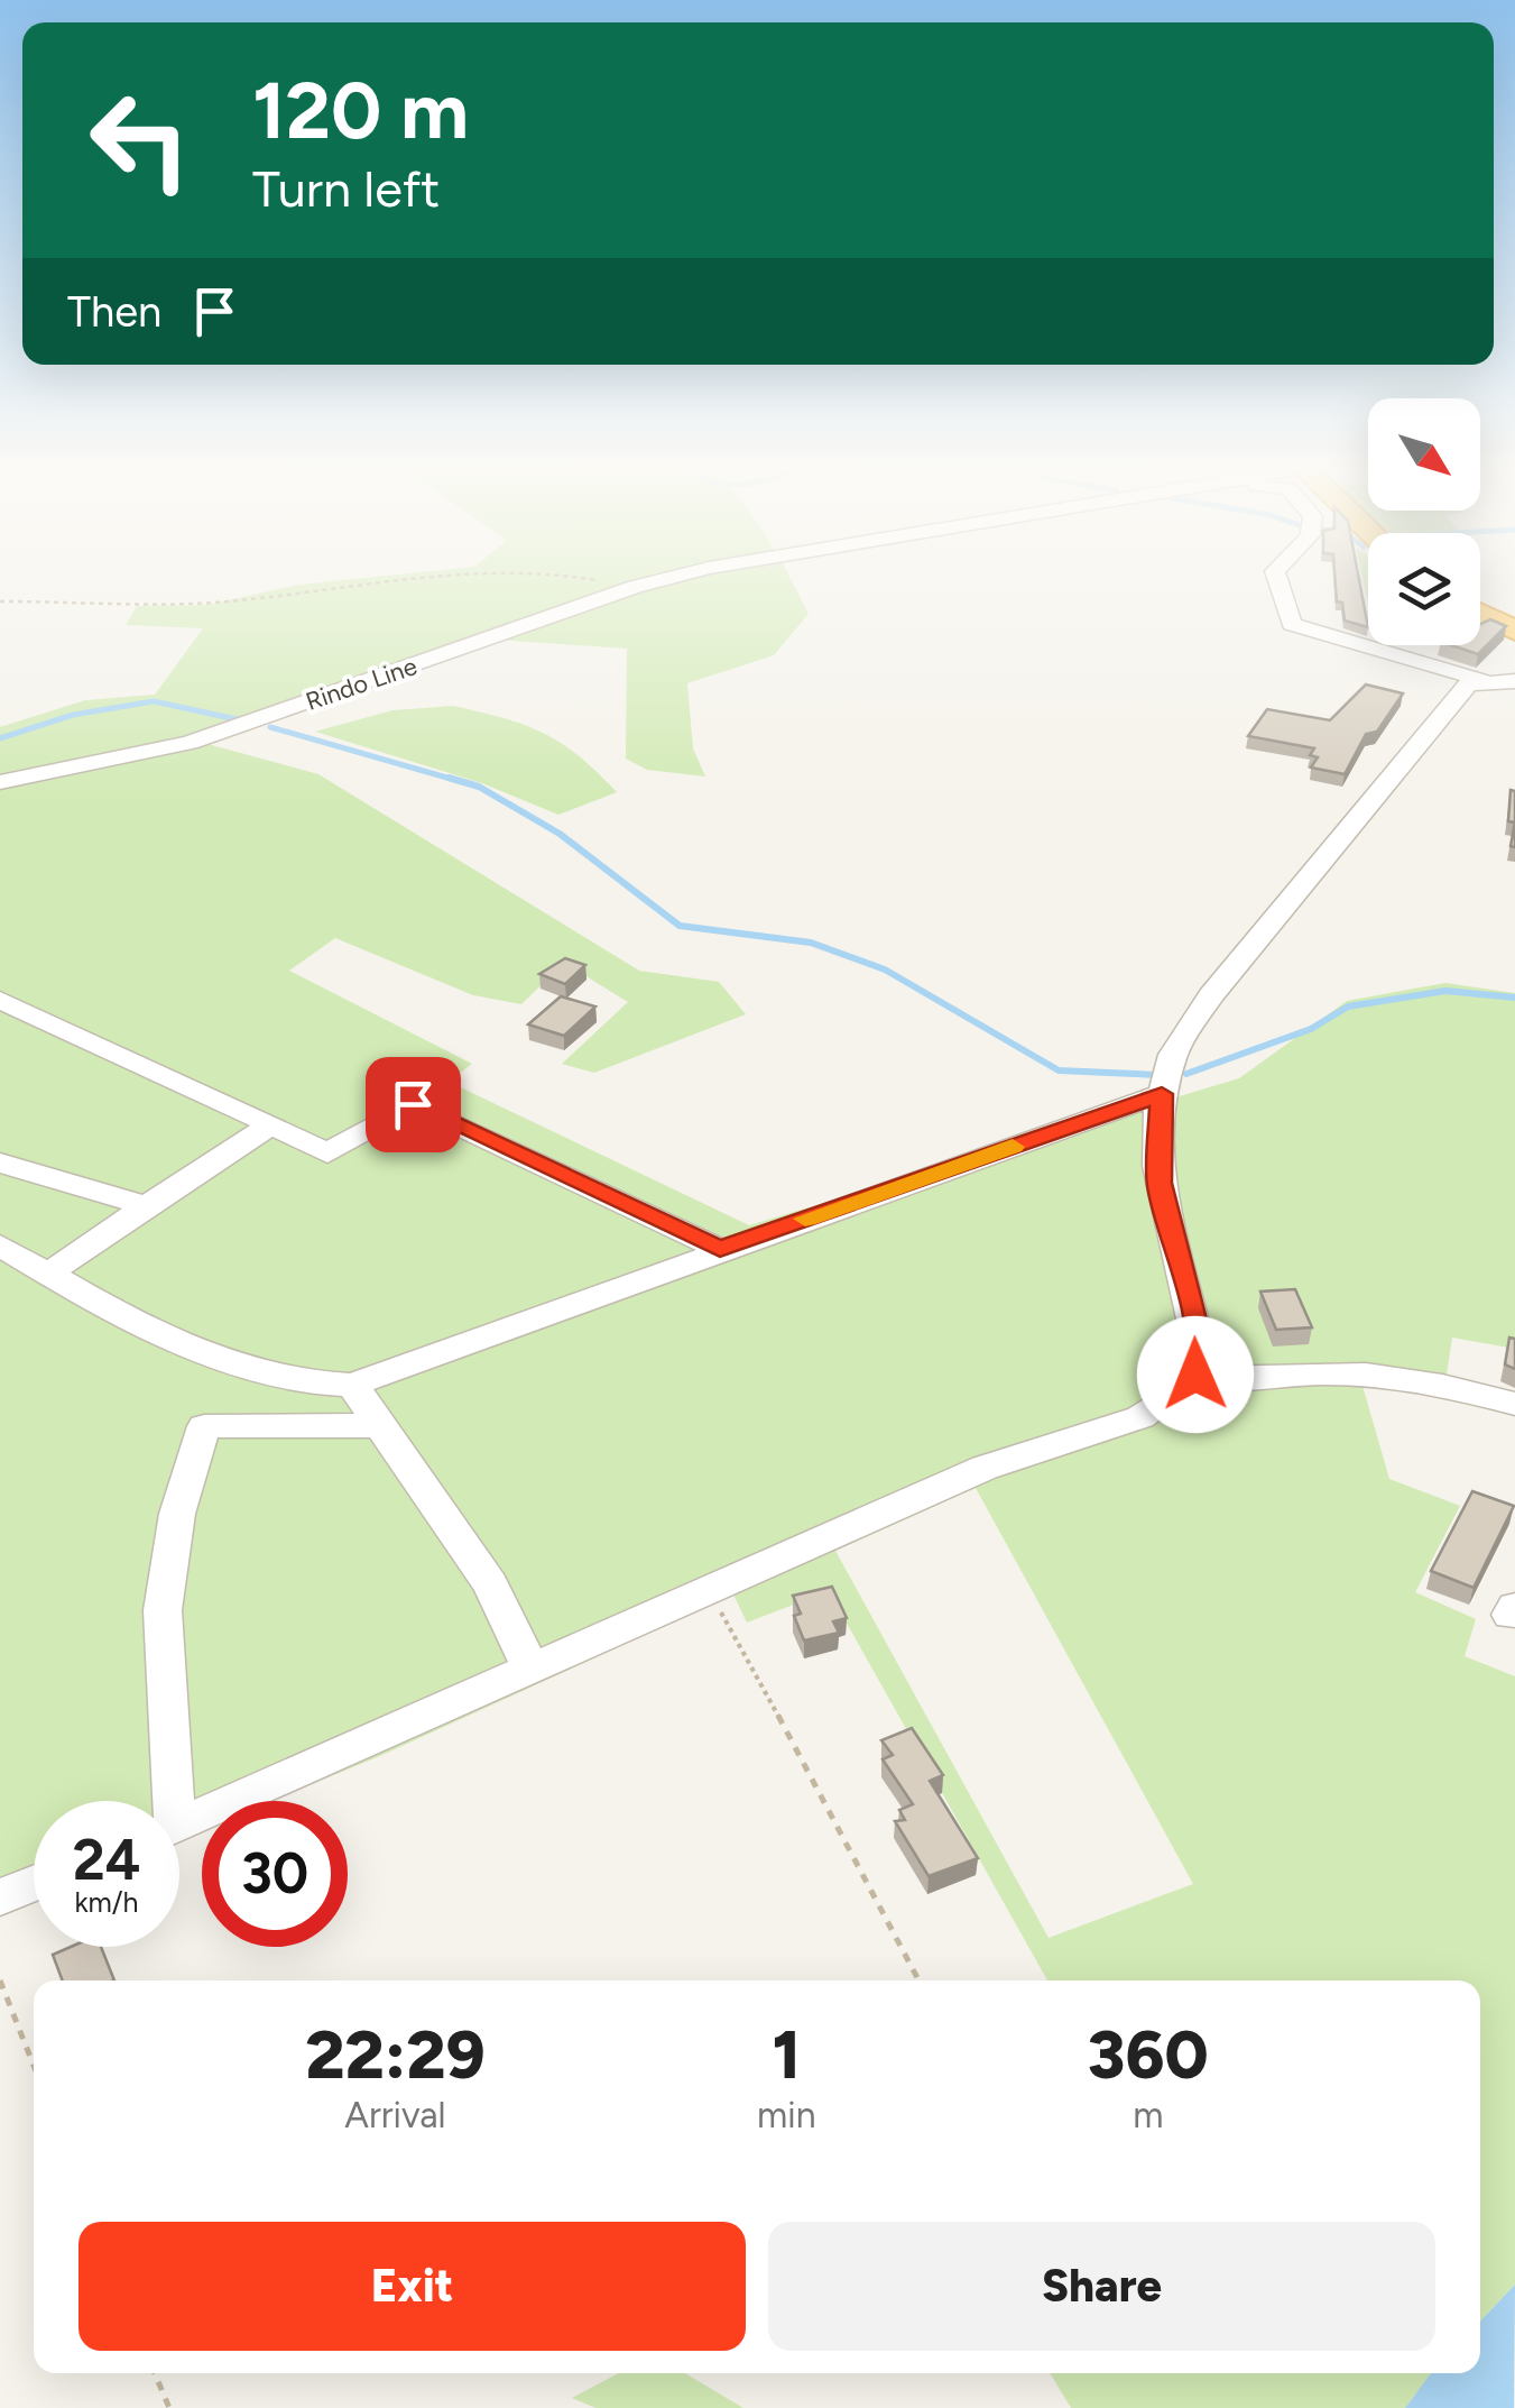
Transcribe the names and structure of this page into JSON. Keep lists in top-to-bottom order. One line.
{"streets":{"street":["Rindo Line"]},"north":"bottom right","page":{"turn":["120 m","Turn left"],"then":"Then","speed":"24 km/h","limit":"30","eta":["22:29","Arrival","1","min","360","m"],"buttons":["Exit","Share"]}}
